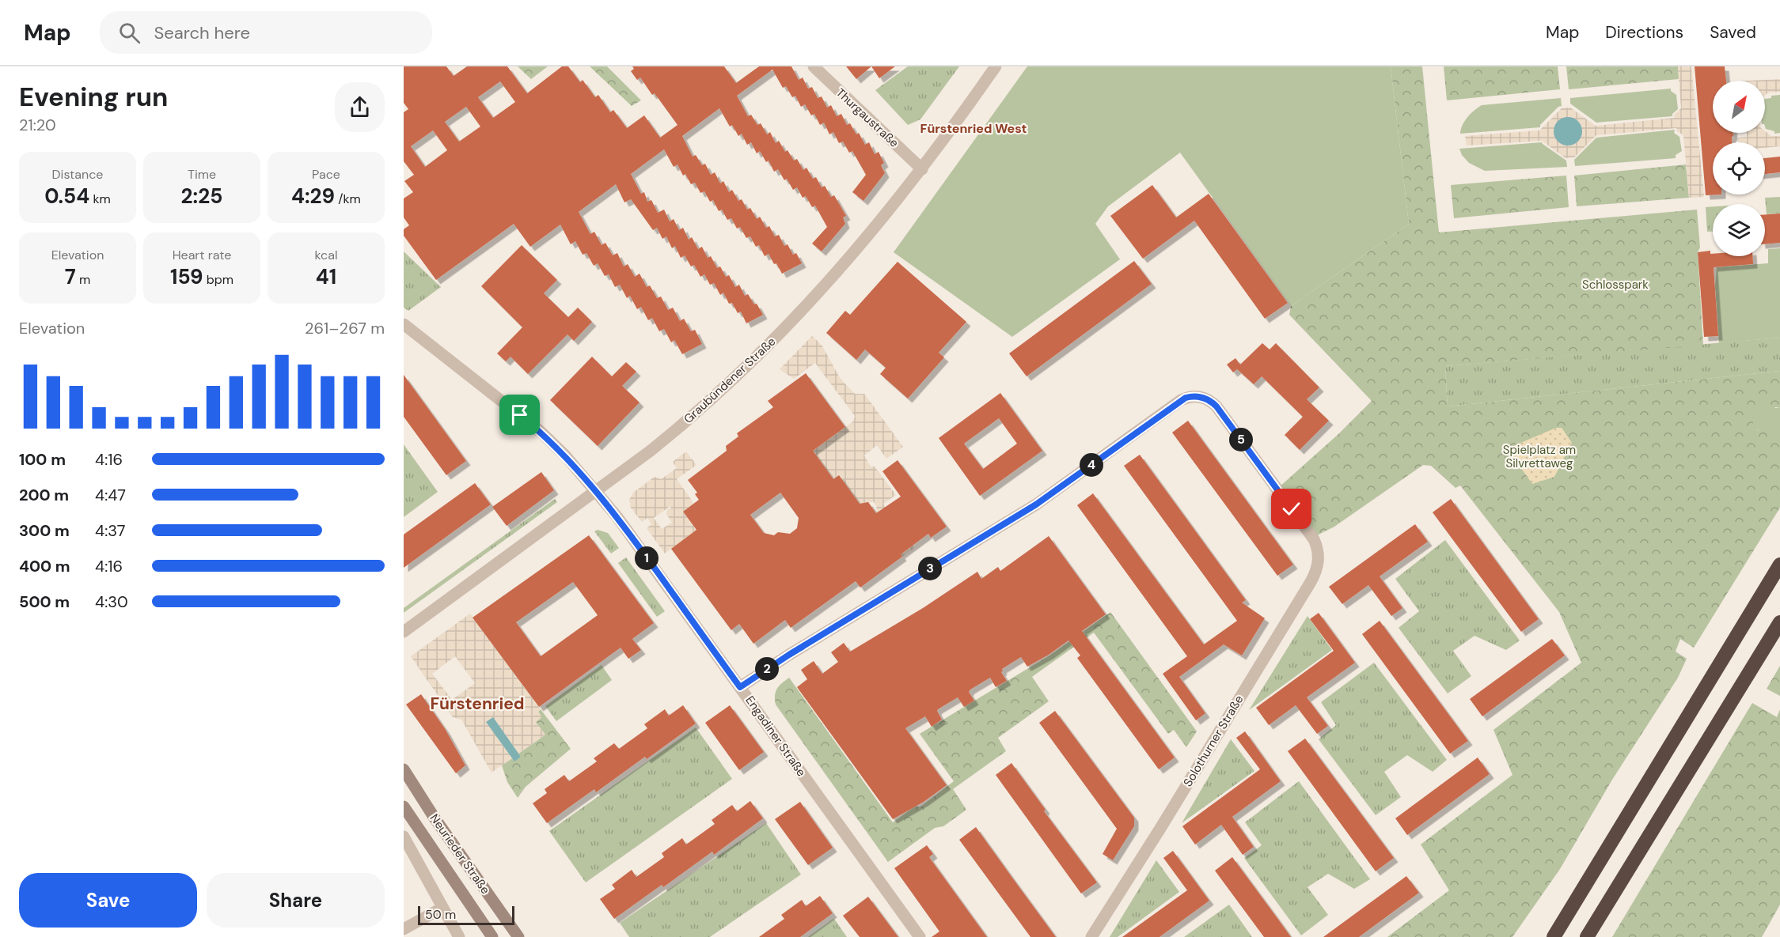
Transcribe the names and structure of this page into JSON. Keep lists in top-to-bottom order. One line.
{"streets":{"main road":["Neurieder Straße"],"street":["Thurgaustraße","Graubündener Straße","Engadiner Straße","Solothurner Straße"]},"crossings":[["Thurgaustraße","Graubündener Straße"],["Graubündener Straße","Engadiner Straße"],["Engadiner Straße","Solothurner Straße"]],"districts":["Fürstenried West","Fürstenried"],"parks":["Schlosspark","Spielplatz am Silvrettaweg"],"scale_bar":"50 m","north":"top right","page":{"header":"Map","search":"Search here","nav":["Map","Directions","Saved"],"heading":["Evening run","21:20"],"stats":[["Distance","0.54 km"],["Time","2:25"],["Pace","4:29 /km"],["Elevation","7 m"],["Heart rate","159 bpm"],["kcal","41"]],"chart":["Elevation","261–267 m"],"pins":["5","4","1","3","2"],"list":[{"name":"100 m","note":"4:16"},{"name":"200 m","note":"4:47"},{"name":"300 m","note":"4:37"},{"name":"400 m","note":"4:16"},{"name":"500 m","note":"4:30"}],"buttons":["Save","Share"],"scale":"50 m"}}
